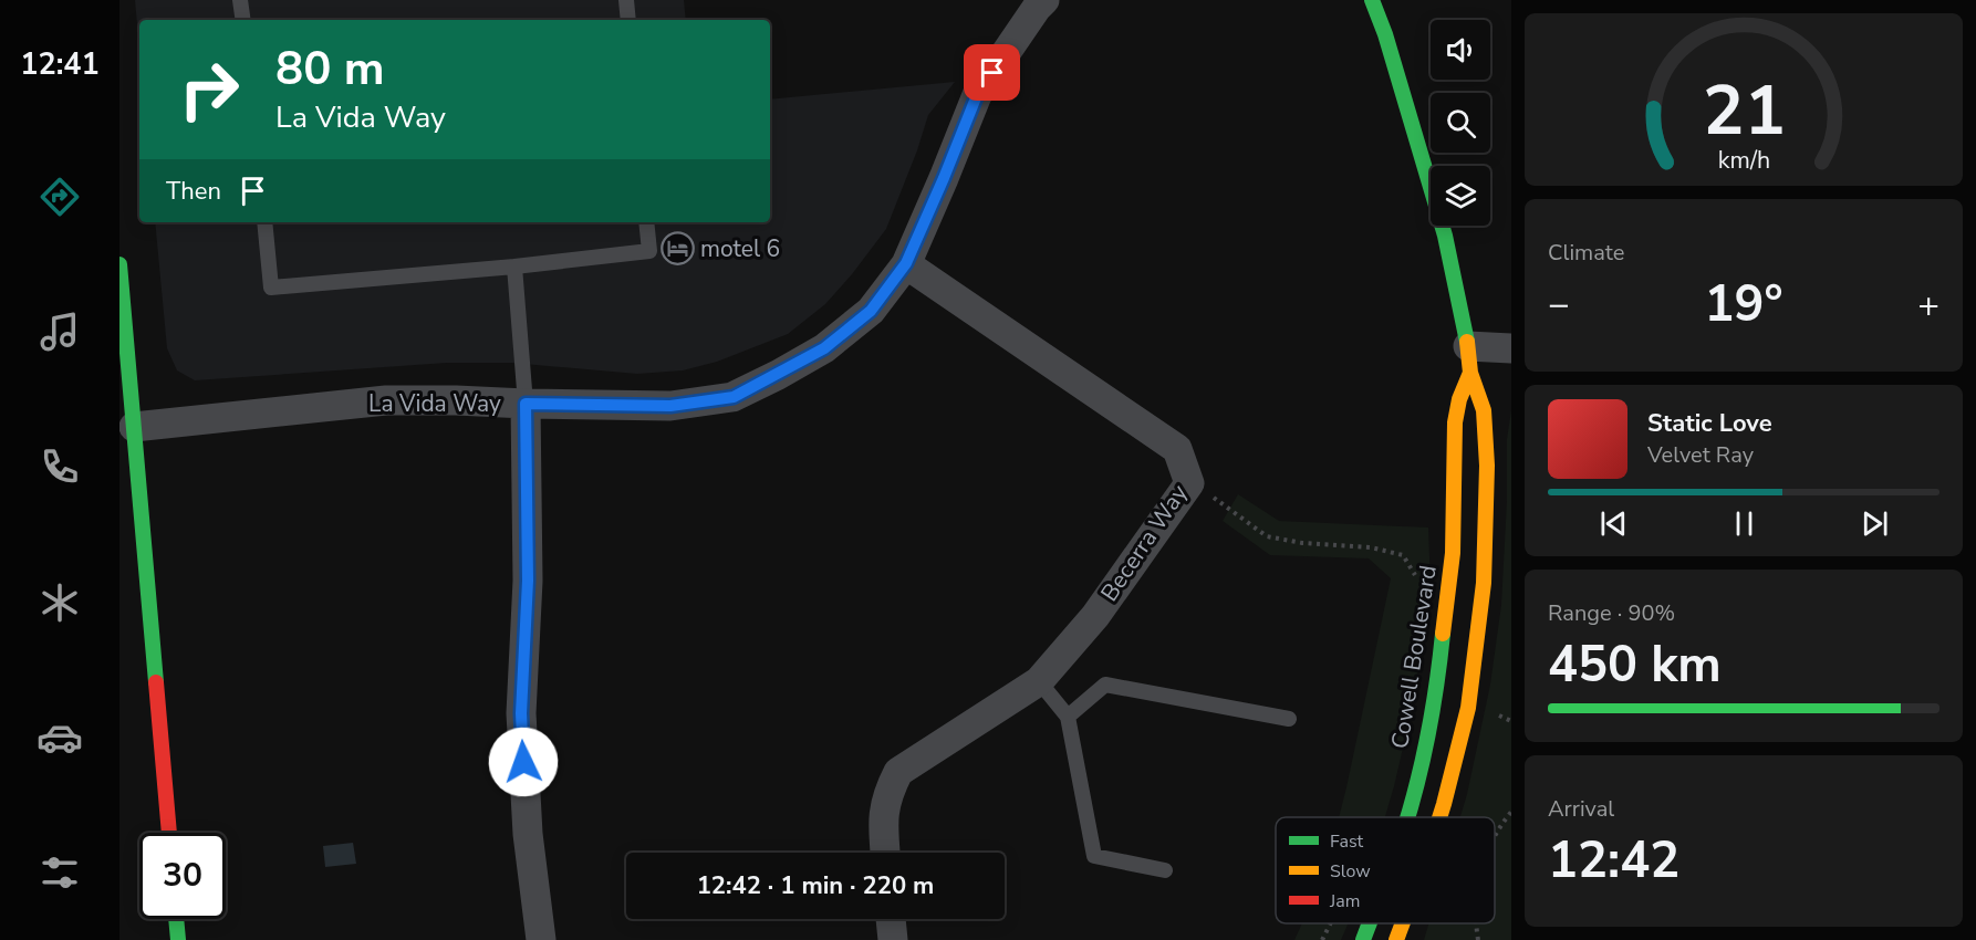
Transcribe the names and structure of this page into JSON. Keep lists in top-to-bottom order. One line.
{"streets":{"main road":["Cowell Boulevard"],"street":["La Vida Way","Becerra Way"]},"crossings":[["La Vida Way","Becerra Way"]],"places":{"hotel":["motel 6"]},"legend":["Fast","Slow","Jam"],"page":{"tabs":"12:41","turn":["80 m","La Vida Way"],"then":"Then","tile":["Climate",["Range · 90%","450 km"],["Arrival","12:42"]],"heat":["−","19°","+"],"song":["Static Love","Velvet Ray"],"limit":"30","trip":"12:42 · 1 min · 220 m","gauge":["21","km/h"]}}
